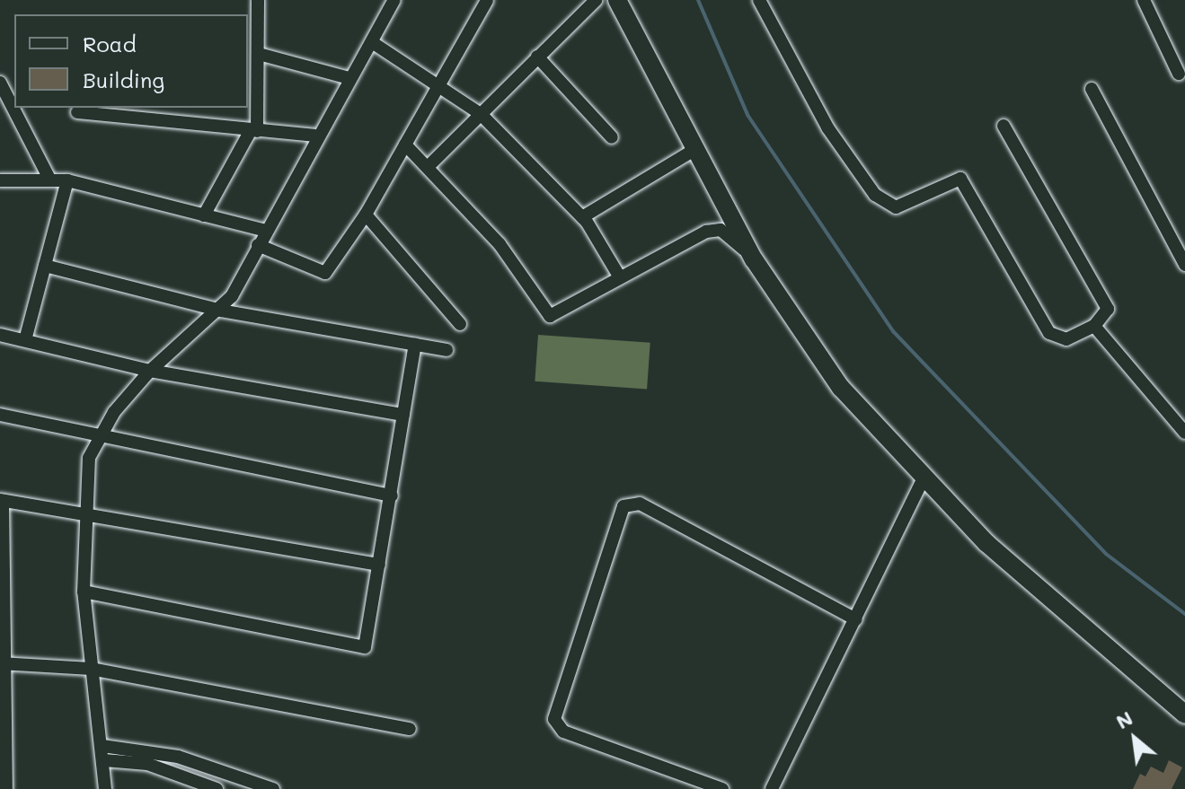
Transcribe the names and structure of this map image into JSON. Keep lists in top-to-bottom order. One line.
{"legend":["Road","Building"],"north":"top left"}
